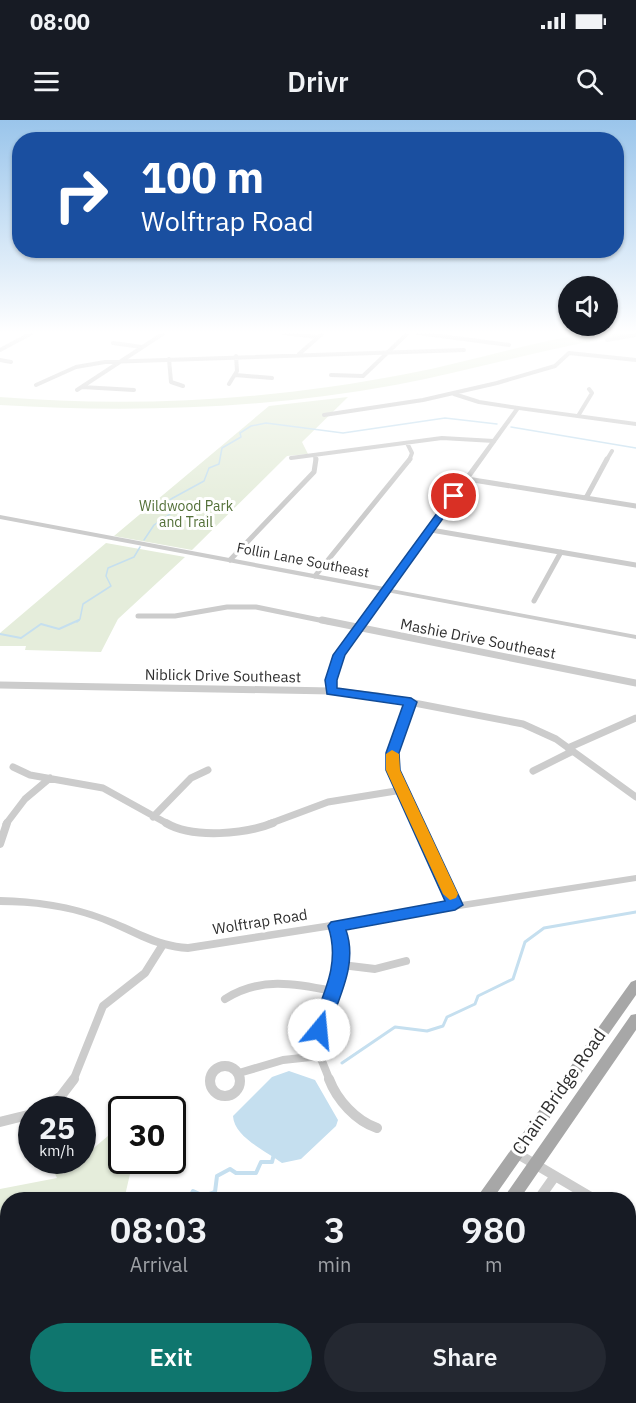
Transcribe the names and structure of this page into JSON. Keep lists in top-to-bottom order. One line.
{"streets":{"main road":["Chain Bridge Road"],"street":["Follin Lane Southeast","Mashie Drive Southeast","Niblick Drive Southeast","Wolftrap Road"]},"parks":["Wildwood Park and Trail"],"page":{"status":"08:00","header":"Drivr","turn":["100 m","Wolftrap Road"],"speed":"25 km/h","limit":"30","eta":["08:03","Arrival","3","min","980","m"],"buttons":["Exit","Share"]}}
